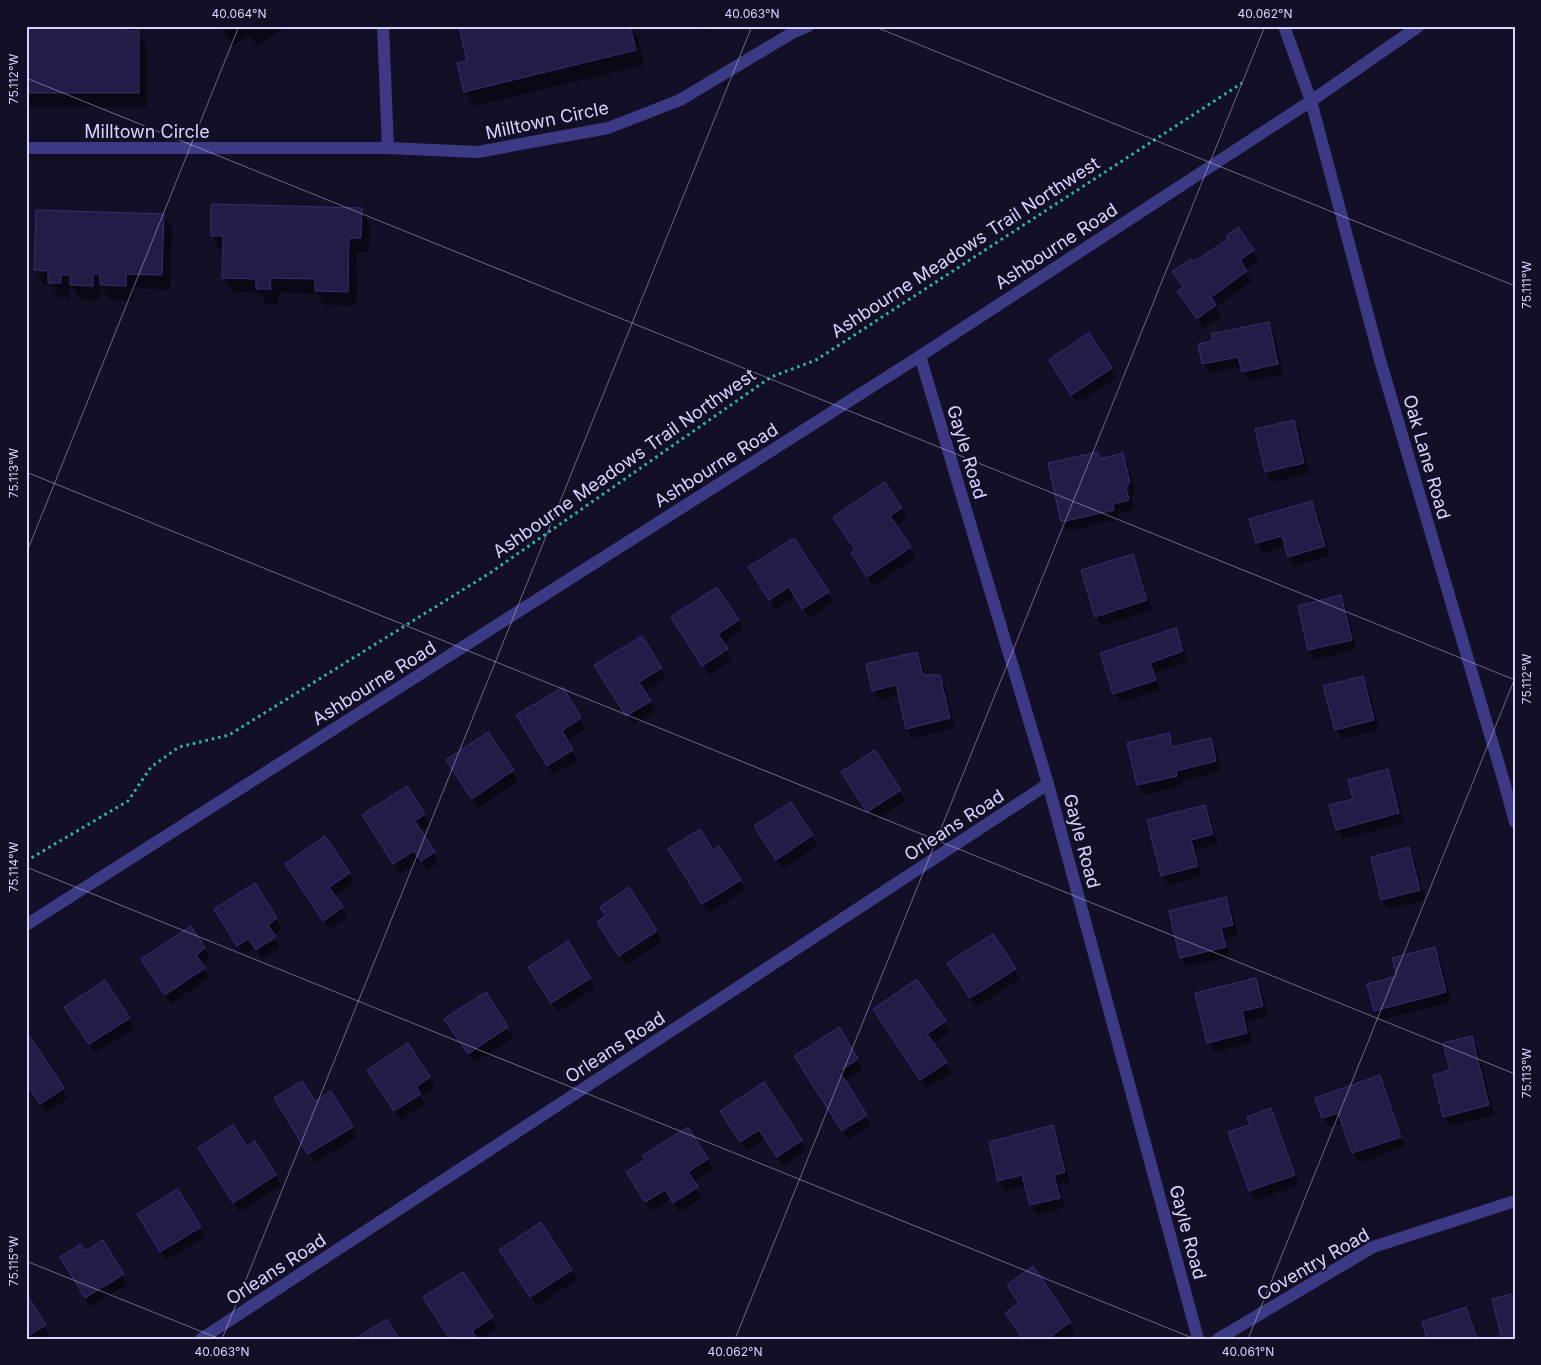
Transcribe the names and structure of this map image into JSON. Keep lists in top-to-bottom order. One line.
{"streets":{"street":["Milltown Circle","Ashbourne Road","Gayle Road","Oak Lane Road","Orleans Road","Coventry Road"],"path":["Ashbourne Meadows Trail Northwest"]},"crossings":[["Ashbourne Road","Gayle Road"],["Ashbourne Road","Oak Lane Road"],["Gayle Road","Orleans Road"]],"coordinates":["40.064°N","40.063°N","40.062°N","75.112°W","75.111°W","75.113°W","75.114°W","75.115°W","40.061°N"]}
